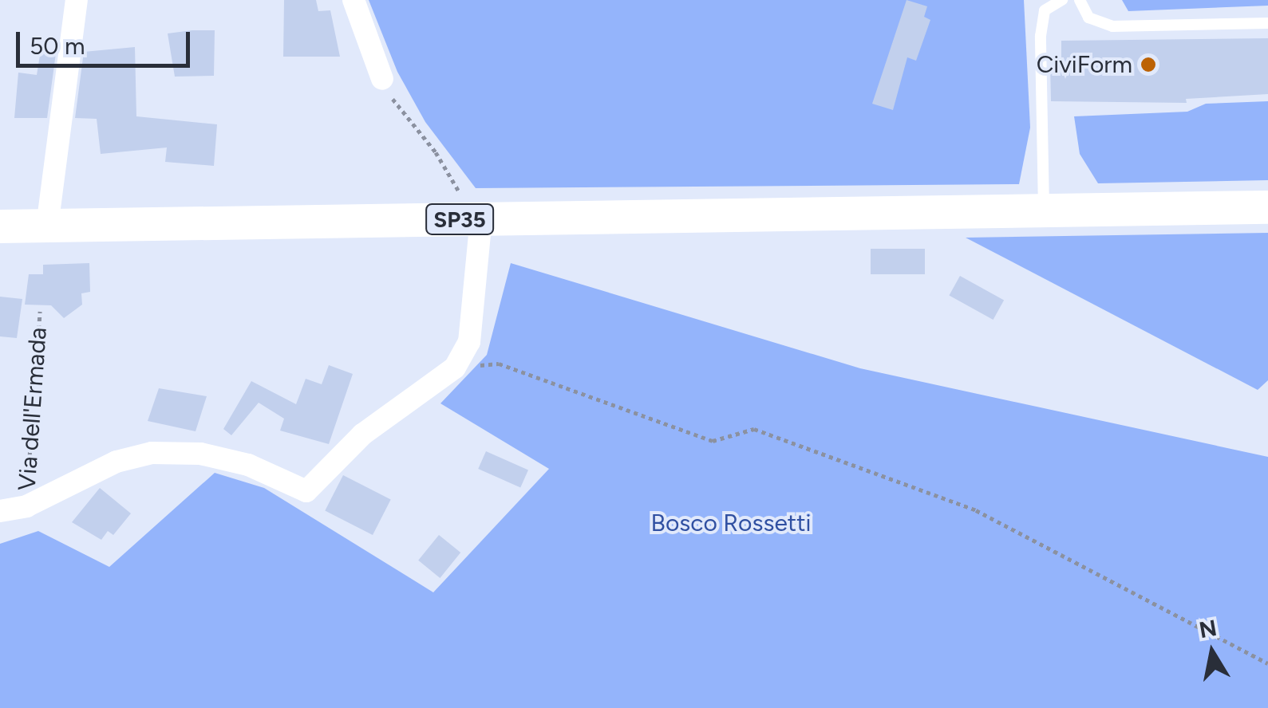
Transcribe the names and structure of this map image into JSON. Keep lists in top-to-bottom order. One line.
{"streets":{"main road":["SP35"],"street":["Via dell'Ermada"]},"parks":["Bosco Rossetti"],"places":["CiviForm"],"scale_bar":"50 m","north":"top"}
